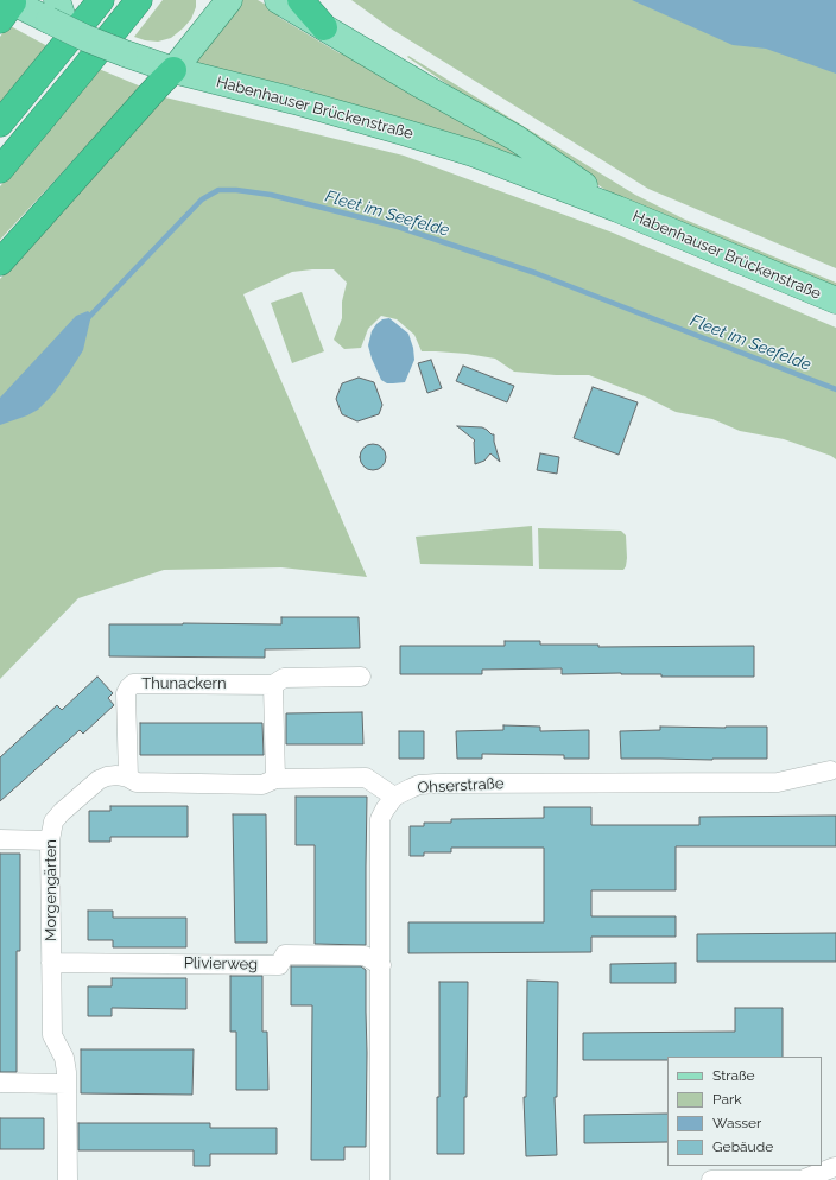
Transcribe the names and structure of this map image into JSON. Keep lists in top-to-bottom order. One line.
{"streets":{"main road":["Habenhauser Brückenstraße"],"street":["Thunackern","Ohserstraße","Morgengärten","Plivierweg"]},"crossings":[["Thunackern","Morgengärten"],["Ohserstraße","Morgengärten"],["Morgengärten","Plivierweg"]],"water":["Fleet im Seefelde"],"legend":["Straße","Park","Wasser","Gebäude"]}
